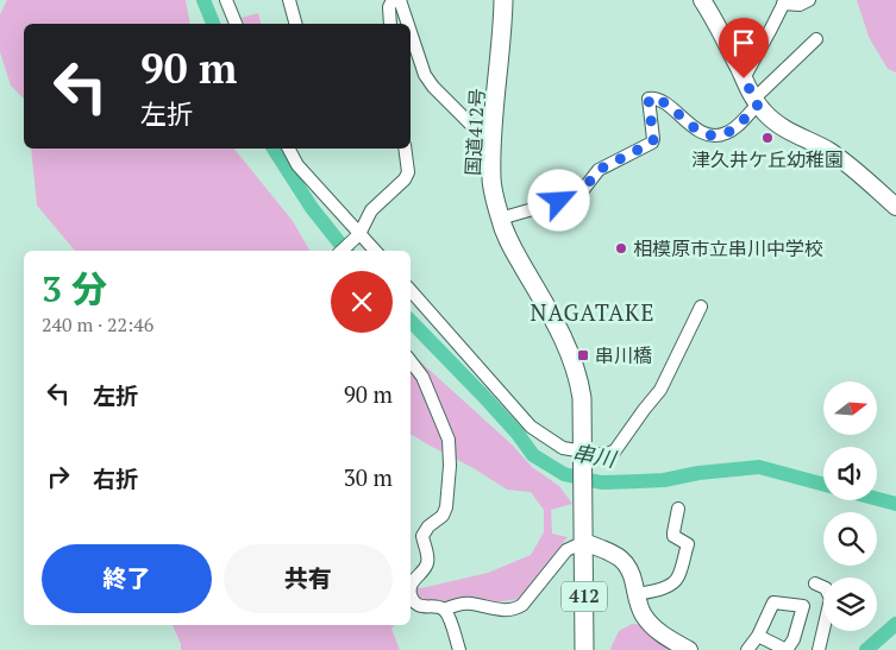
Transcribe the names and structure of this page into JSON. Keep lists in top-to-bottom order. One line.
{"streets":{"highway":["国道412号","412"]},"crossings":[["国道412号","412"]],"districts":["NAGATAKE"],"water":["串川"],"places":{"other":["津久井ケ丘幼稚園","相模原市立串川中学校"],"transit":["串川橋"]},"north":"right","page":{"turn":["90 m","左折"],"heading":["3 分","240 m · 22:46"],"list":[{"name":"左折","value":"90 m"},{"name":"右折","value":"30 m"}],"buttons":["終了","共有"]}}
